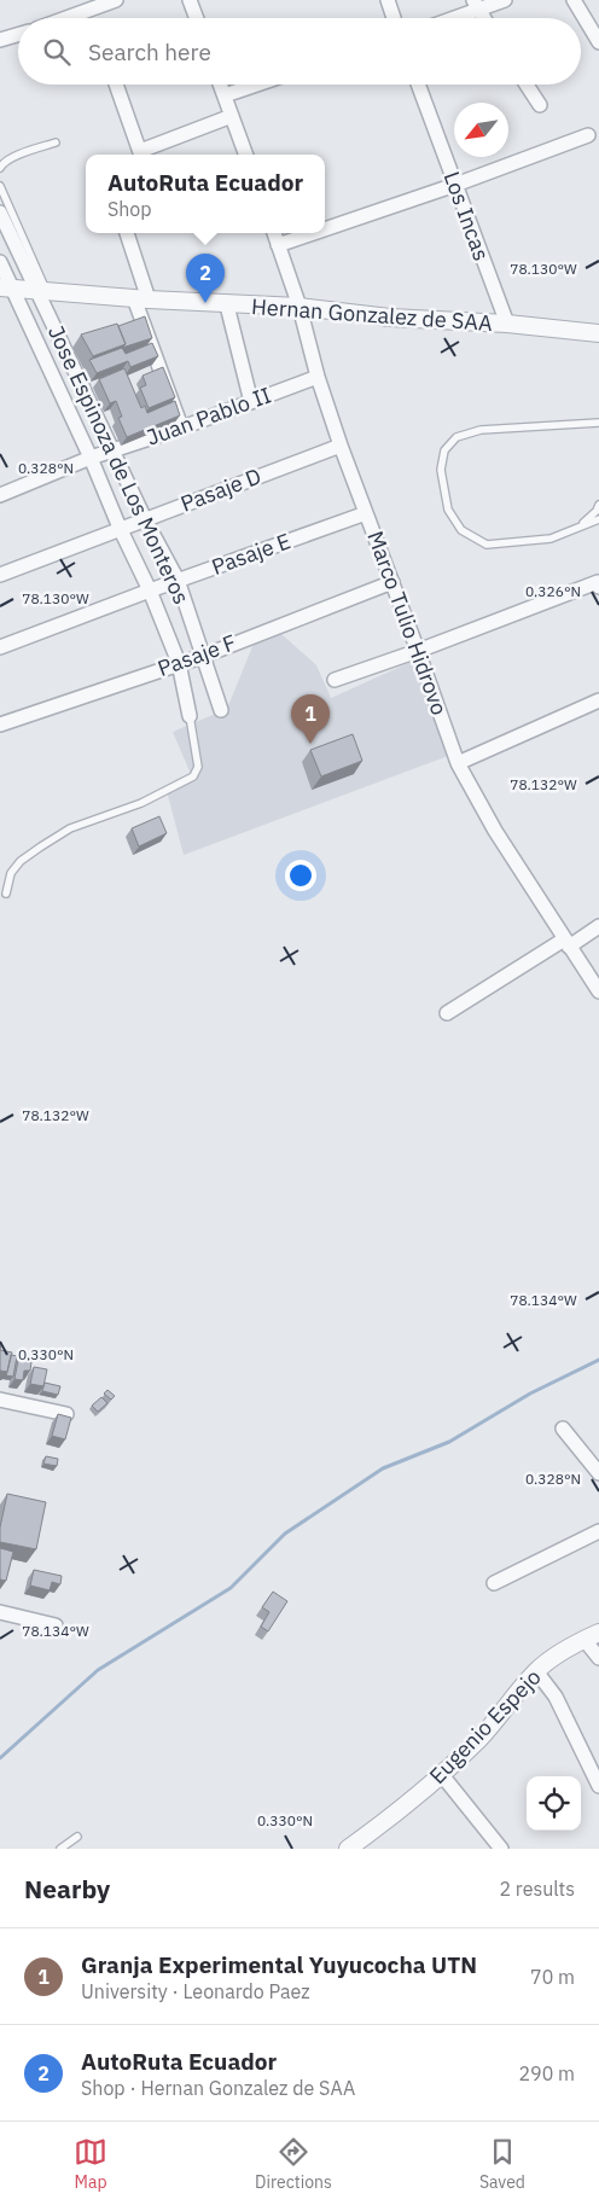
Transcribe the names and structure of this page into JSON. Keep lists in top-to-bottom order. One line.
{"streets":{"street":["Los Incas","Hernan Gonzalez de SAA","Juan Pablo II","Jose Espinoza de Los Monteros","Pasaje D","Pasaje E","Marco Tulio Hidrovo","Pasaje F","Eugenio Espejo"]},"crossings":[["Los Incas","Hernan Gonzalez de SAA"],["Hernan Gonzalez de SAA","Jose Espinoza de Los Monteros"],["Hernan Gonzalez de SAA","Marco Tulio Hidrovo"],["Juan Pablo II","Jose Espinoza de Los Monteros"],["Juan Pablo II","Marco Tulio Hidrovo"],["Jose Espinoza de Los Monteros","Pasaje D"],["Jose Espinoza de Los Monteros","Pasaje E"],["Jose Espinoza de Los Monteros","Pasaje F"],["Pasaje D","Marco Tulio Hidrovo"],["Pasaje E","Marco Tulio Hidrovo"],["Marco Tulio Hidrovo","Pasaje F"]],"north":"bottom left","page":{"search":"Search here","popup":["AutoRuta Ecuador","Shop"],"pins":["2","1"],"heading":["Nearby","2 results"],"list":[{"mark":"1","name":"Granja Experimental Yuyucocha UTN","note":"University · Leonardo Paez","value":"70 m"},{"mark":"2","name":"AutoRuta Ecuador","note":"Shop · Hernan Gonzalez de SAA","value":"290 m"}],"nav":["Map","Directions","Saved"]},"coordinates":["78.130°W","0.328°N","0.326°N","78.132°W","78.134°W","0.330°N"]}
